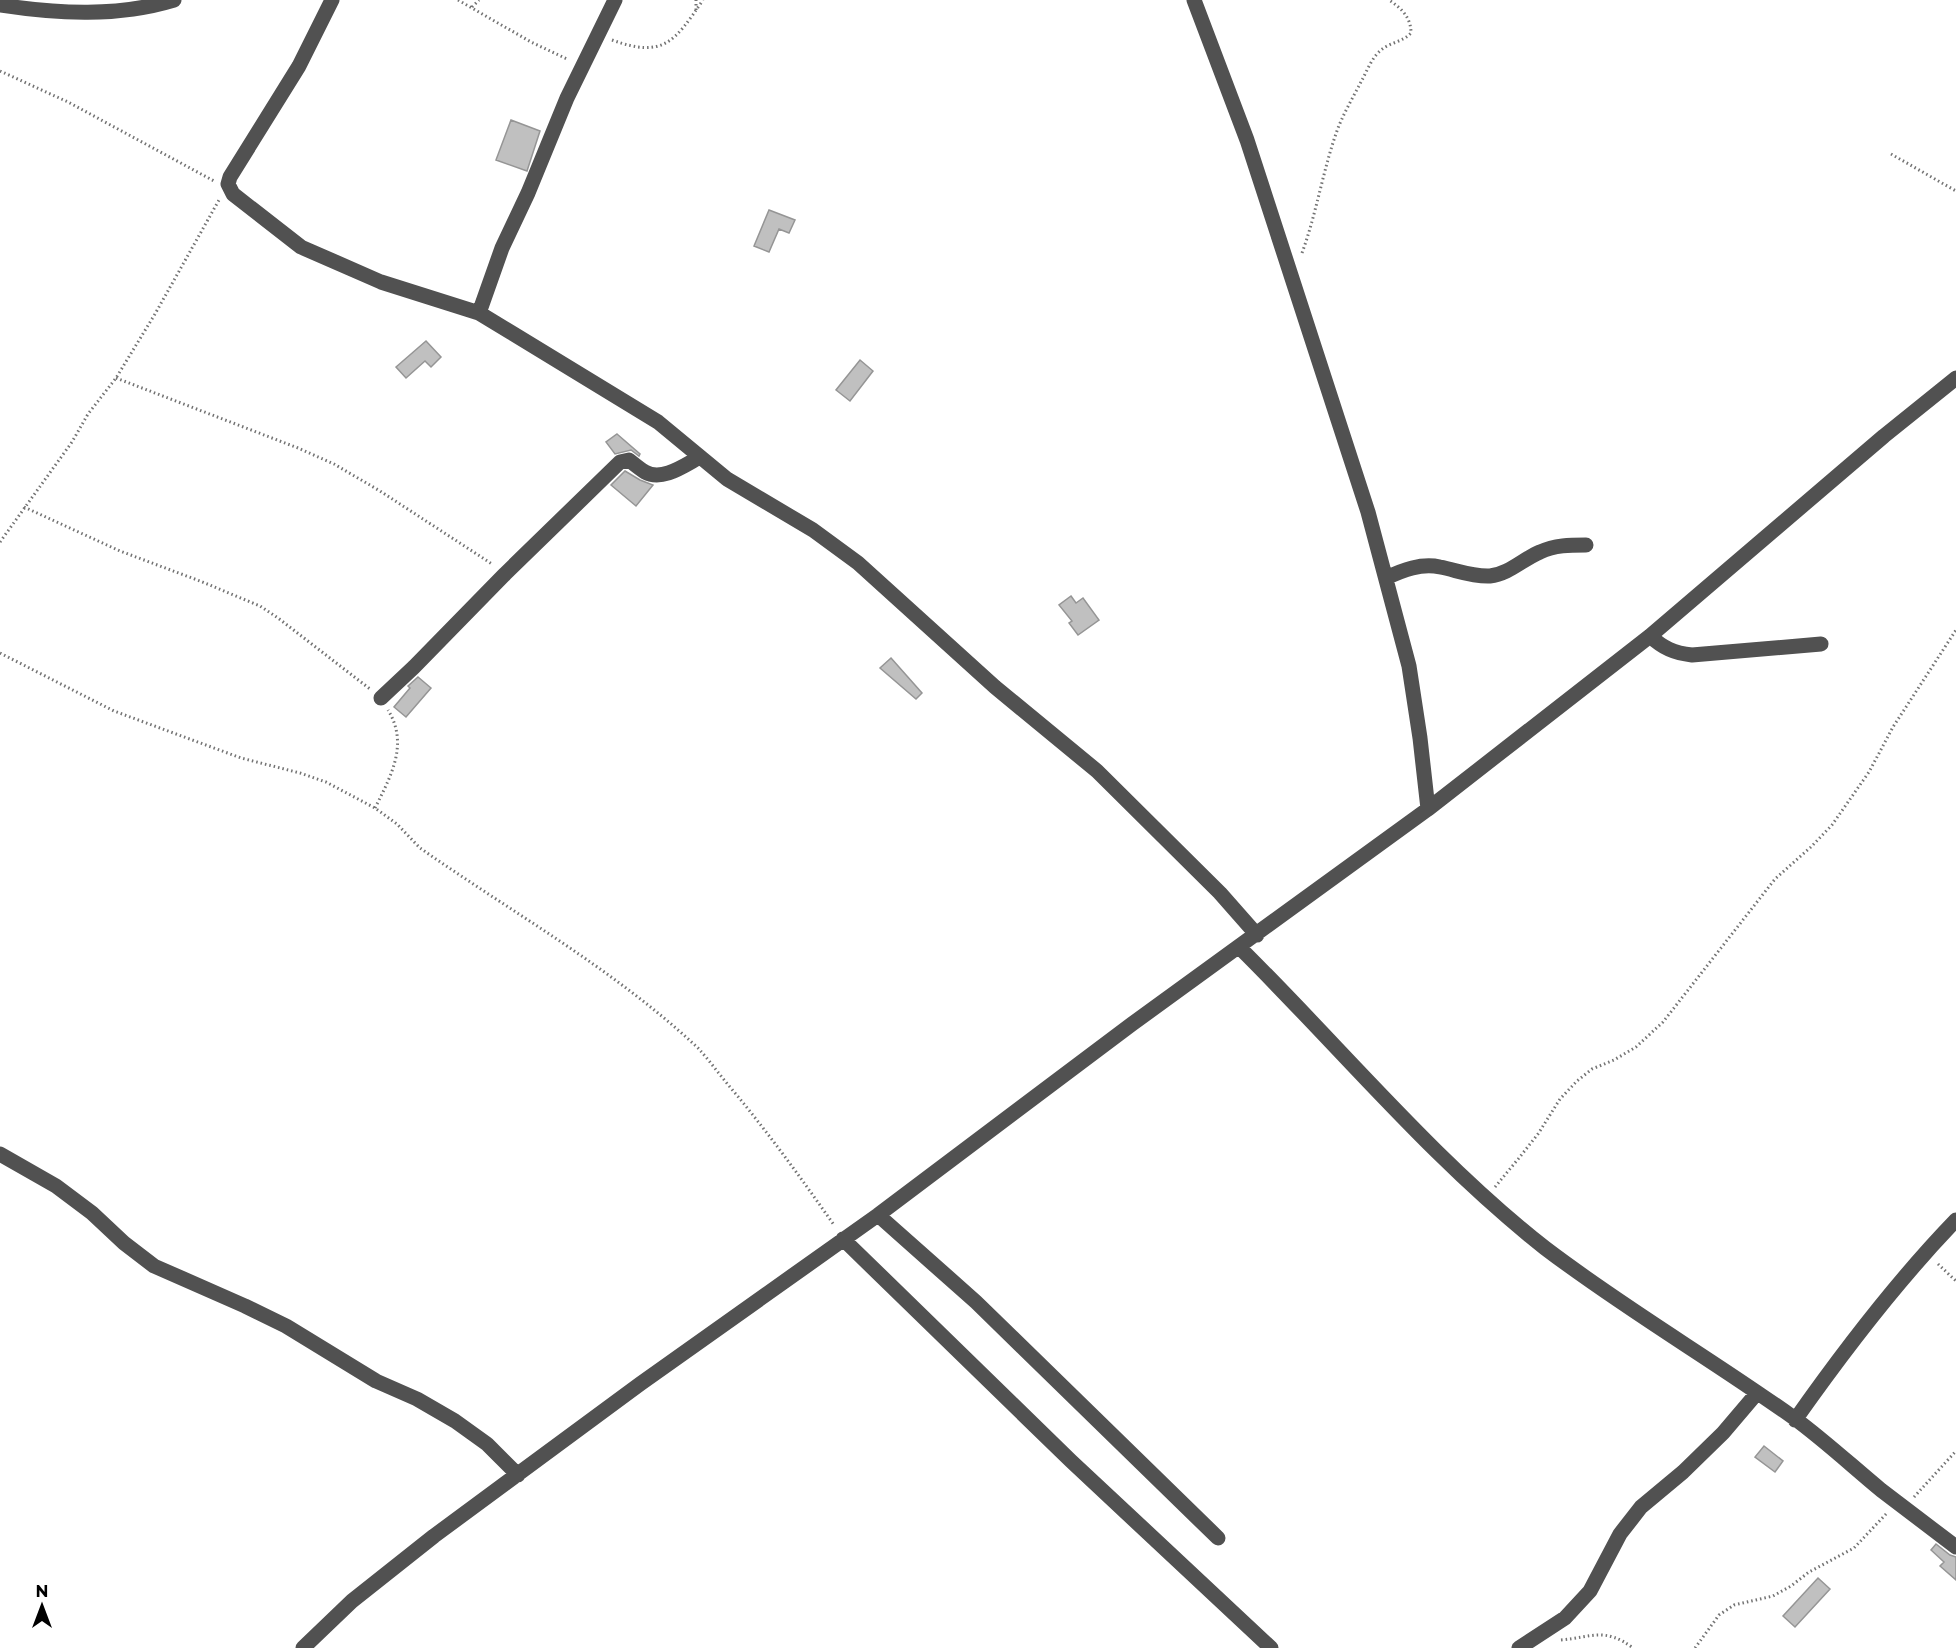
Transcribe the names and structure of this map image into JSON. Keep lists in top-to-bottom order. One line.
{"north":"top"}
